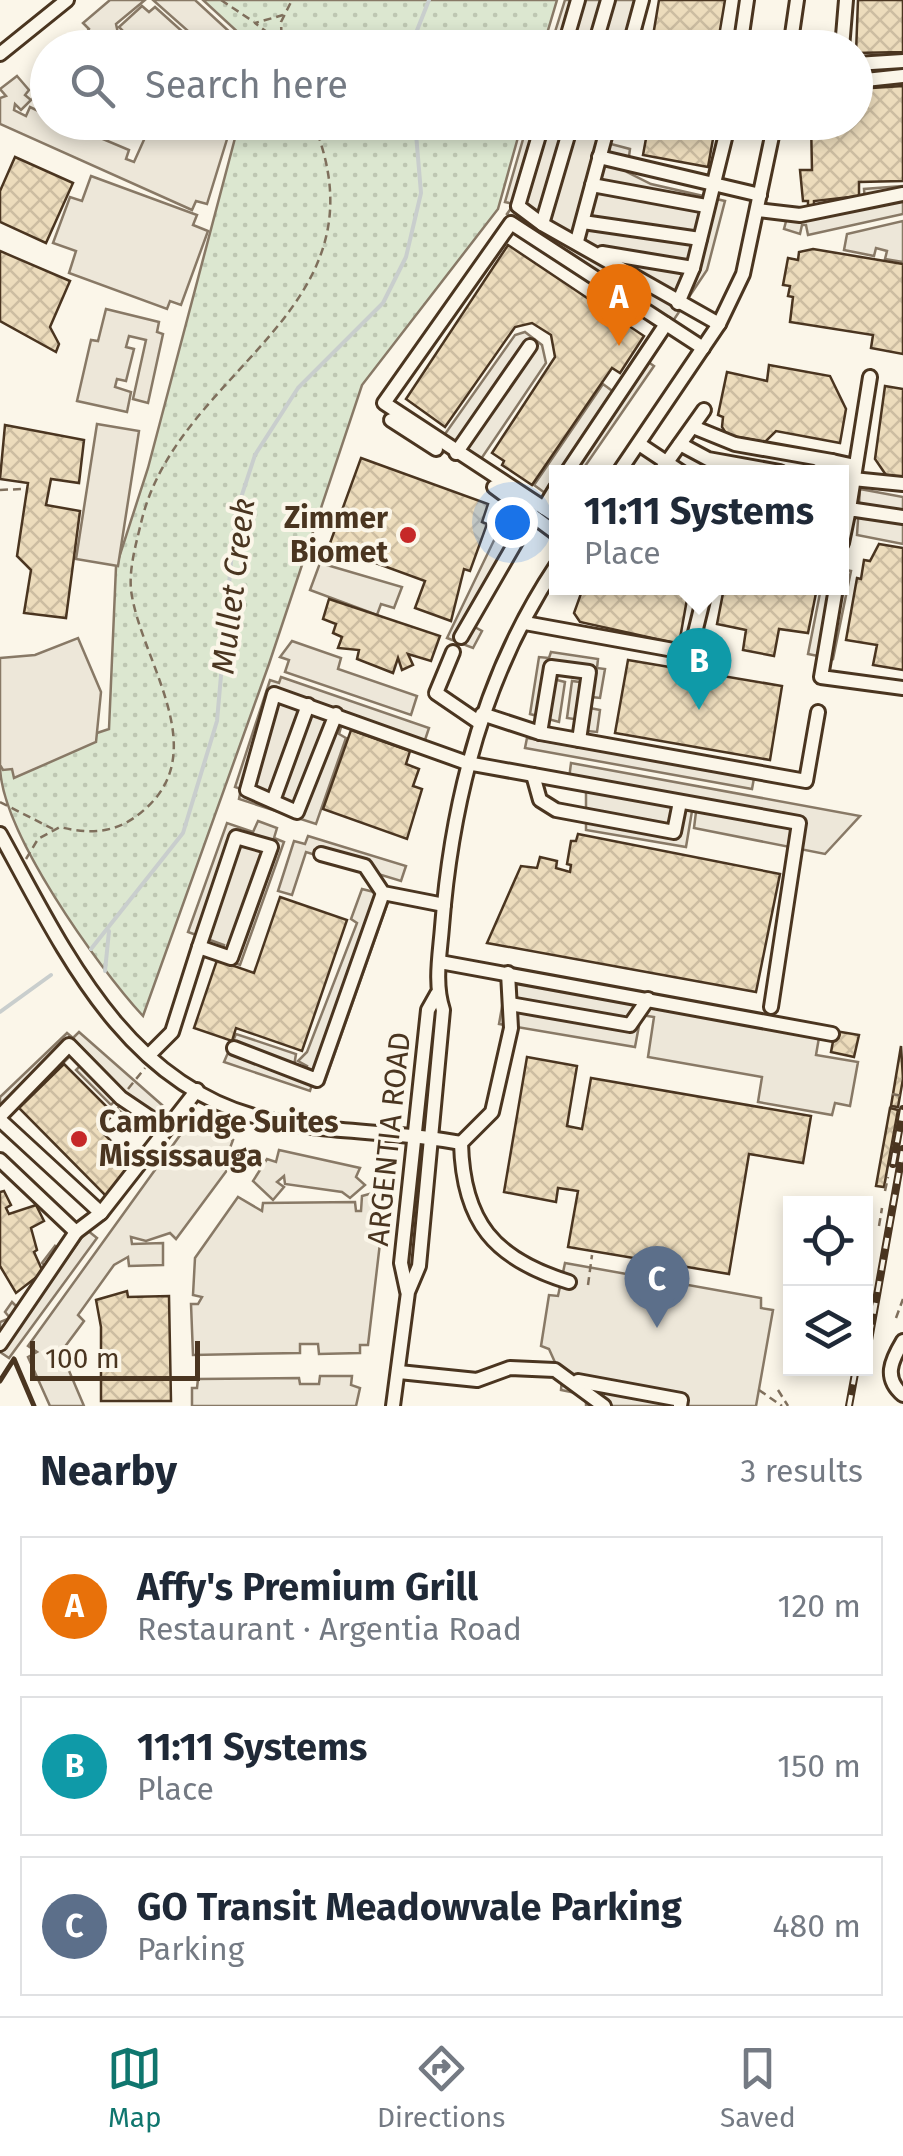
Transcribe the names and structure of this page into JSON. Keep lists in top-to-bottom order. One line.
{"streets":{"street":["ARGENTIA ROAD"]},"water":["Mullet Creek"],"places":["Zimmer Biomet","Cambridge Suites Mississauga"],"scale_bar":"100 m","page":{"search":"Search here","pins":["A","B","C"],"popup":["11:11 Systems","Place"],"scale":"100 m","heading":["Nearby","3 results"],"list":[{"mark":"A","name":"Affy's Premium Grill","note":"Restaurant · Argentia Road","value":"120 m"},{"mark":"B","name":"11:11 Systems","note":"Place","value":"150 m"},{"mark":"C","name":"GO Transit Meadowvale Parking","note":"Parking","value":"480 m"}],"nav":["Map","Directions","Saved"]}}
